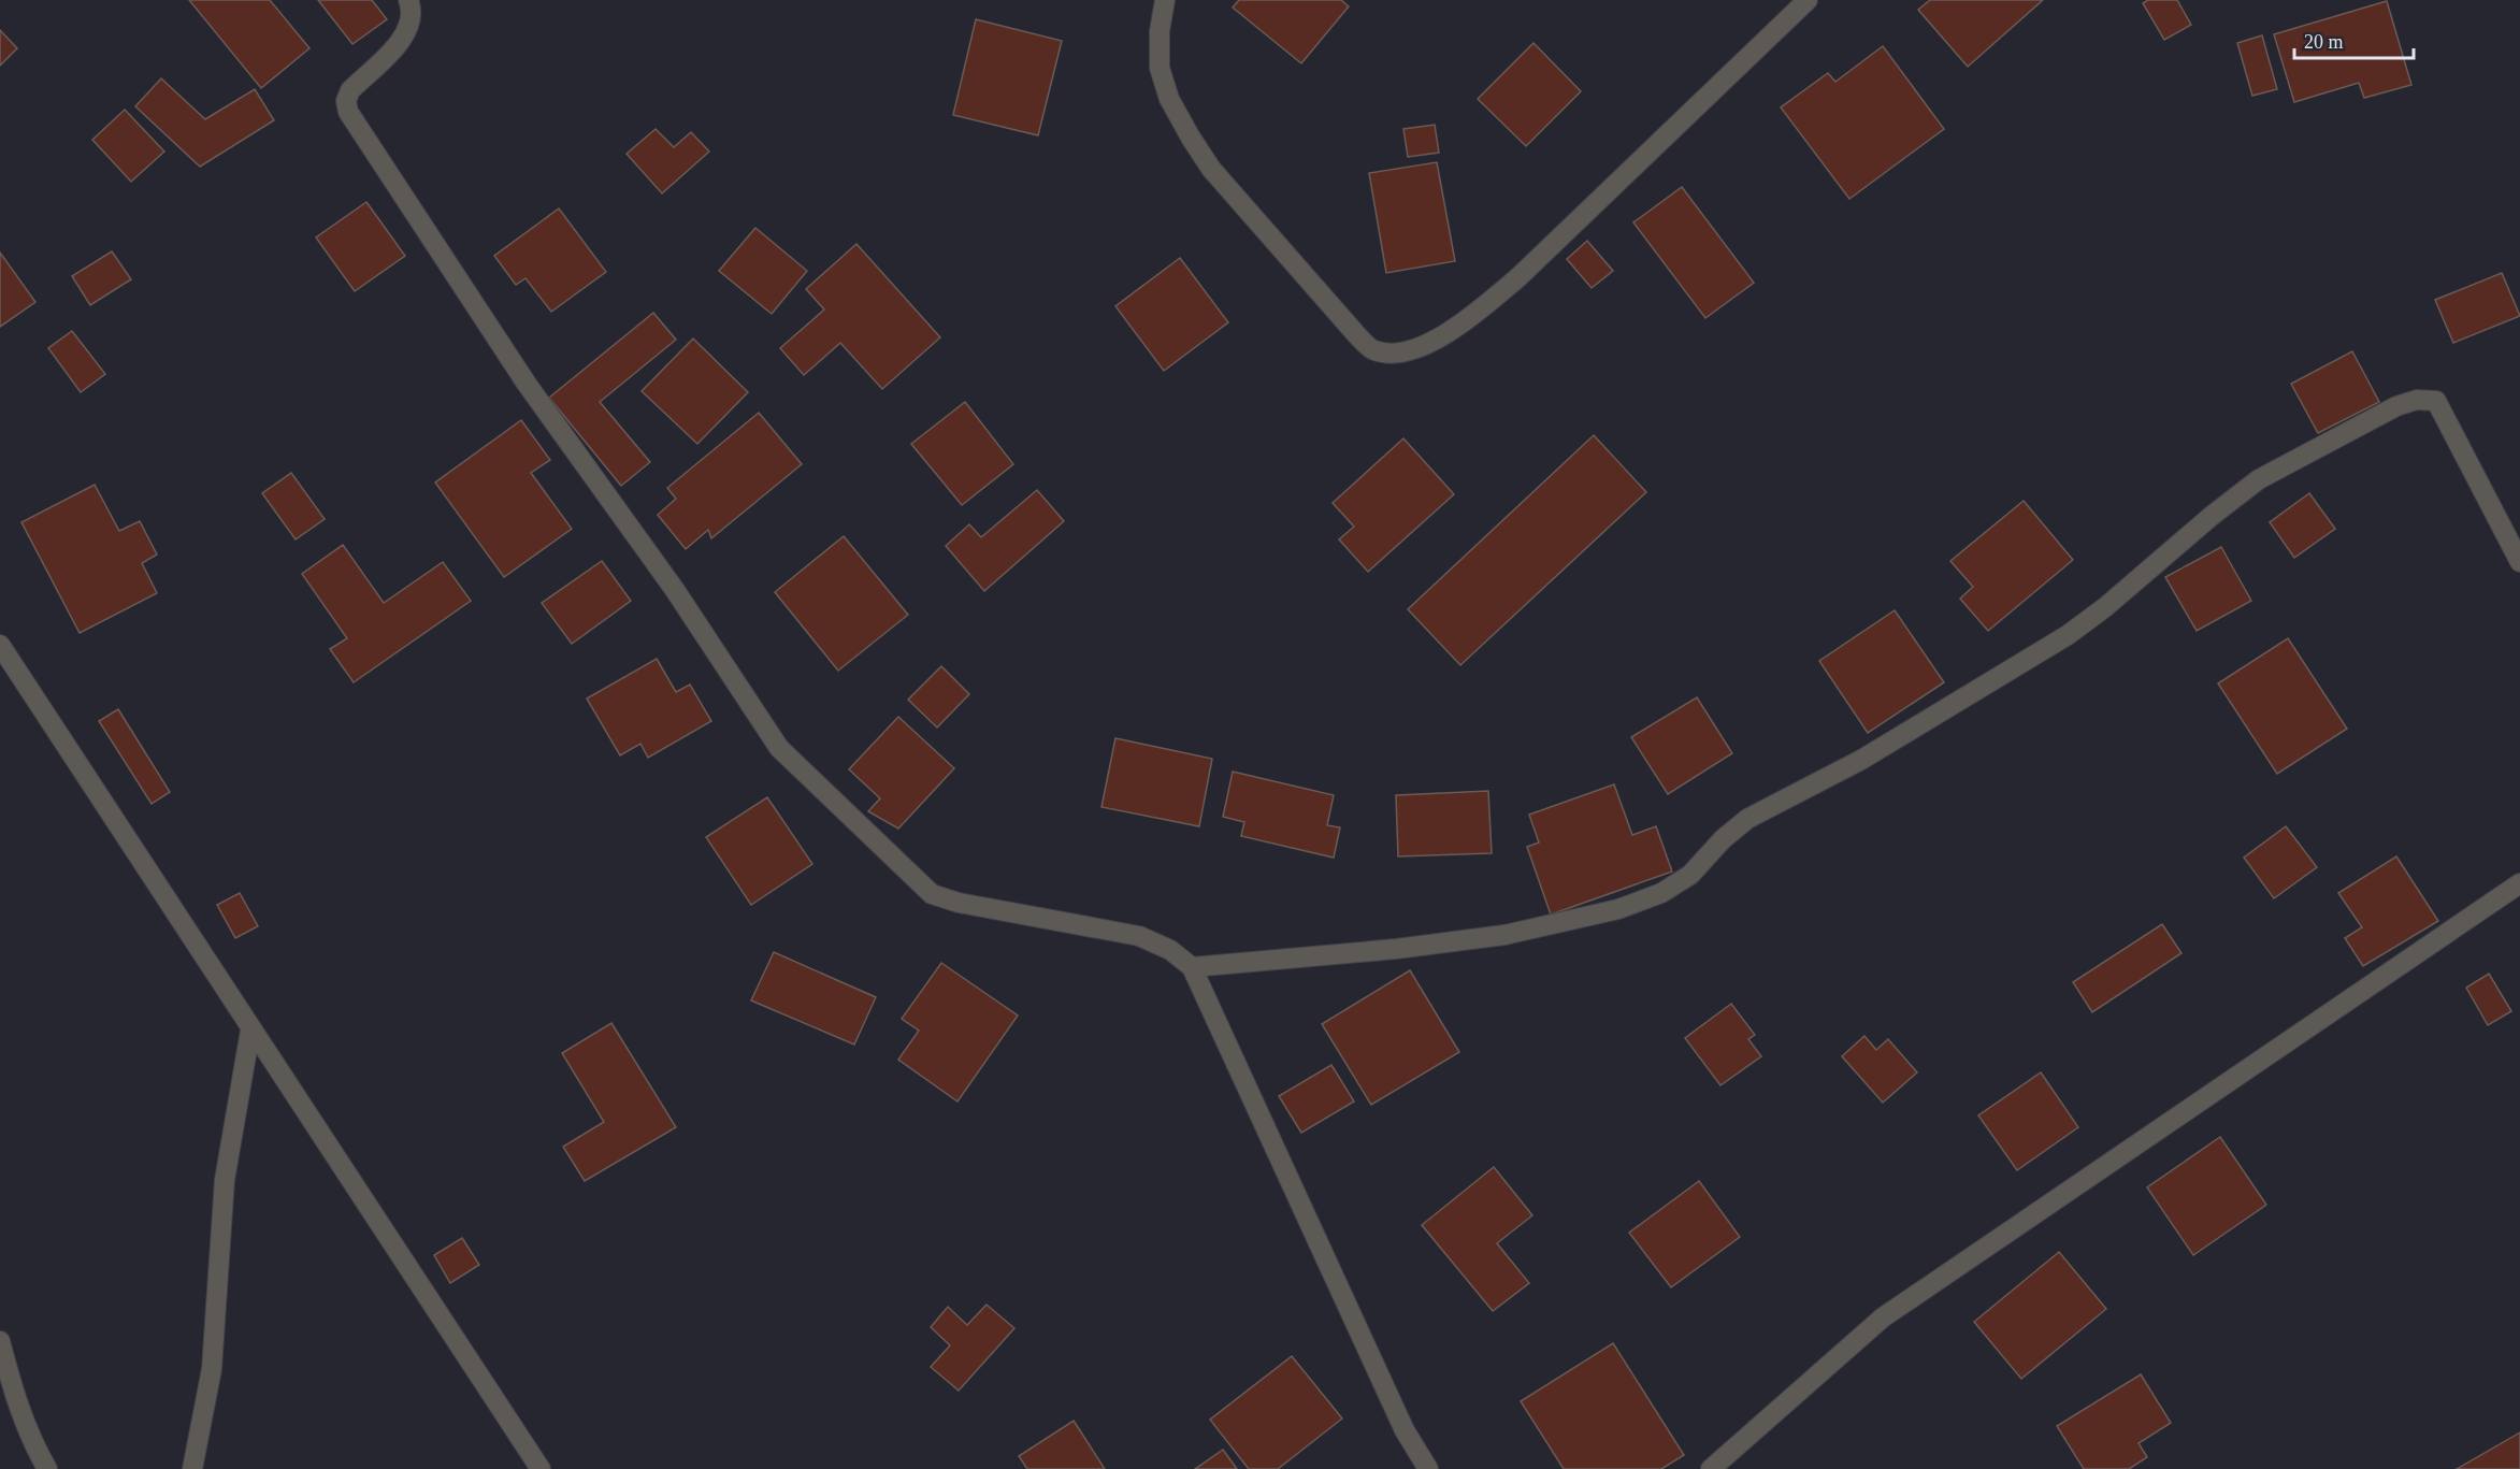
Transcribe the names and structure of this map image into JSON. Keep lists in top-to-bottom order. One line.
{"scale_bar":"20 m"}
